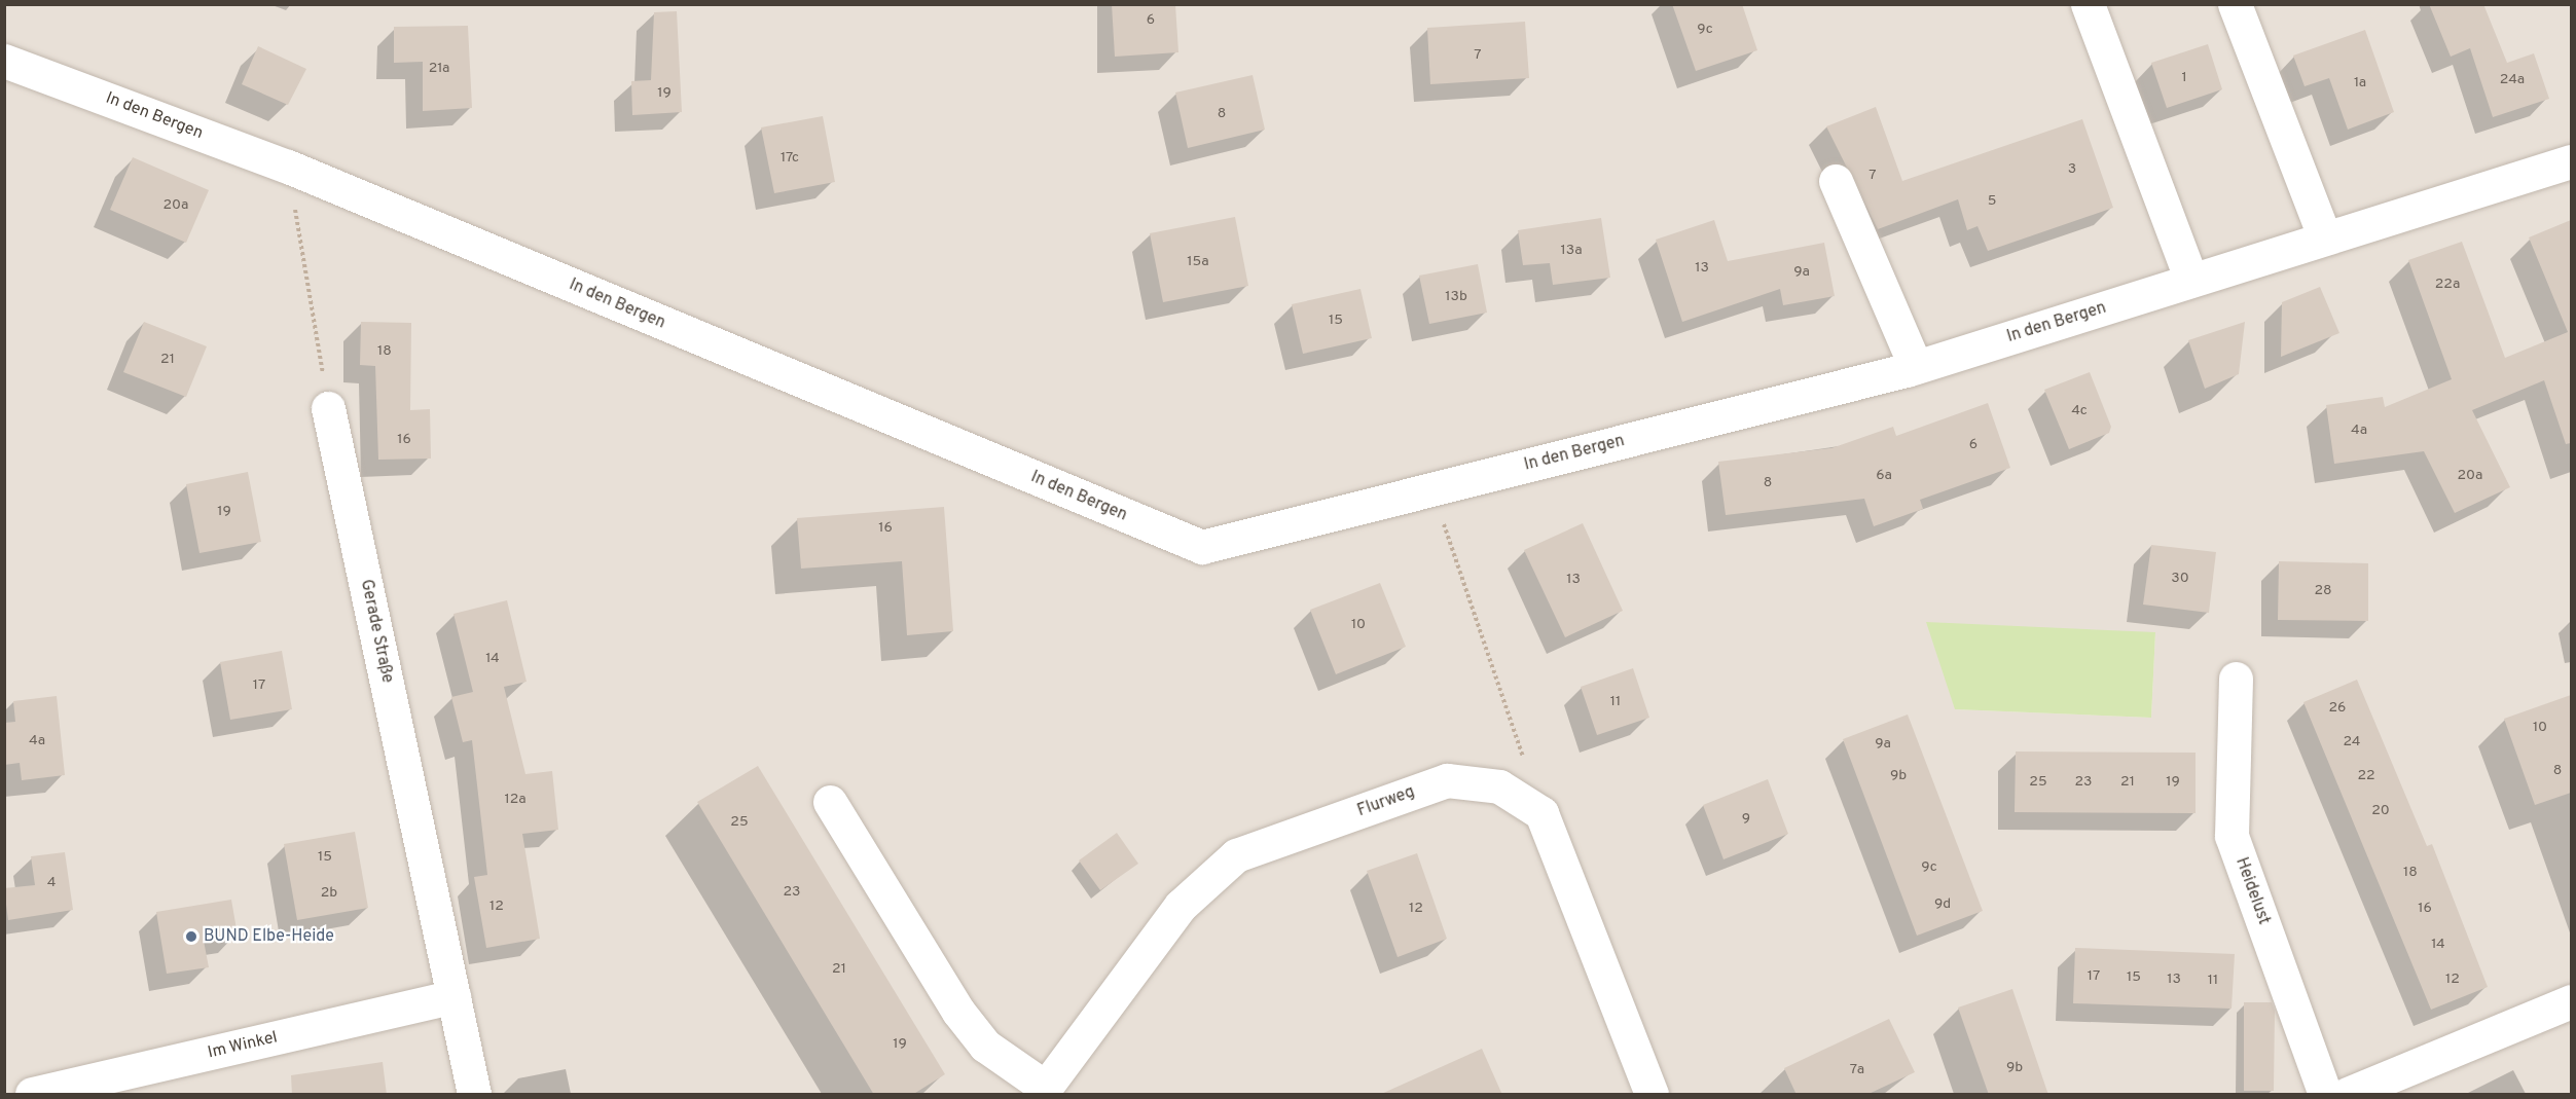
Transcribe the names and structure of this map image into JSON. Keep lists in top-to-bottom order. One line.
{"streets":{"street":["In den Bergen","Gerade Straße","Flurweg","Heidelust","Im Winkel"]},"crossings":[["Gerade Straße","Im Winkel"]],"places":["BUND Elbe-Heide"],"house_numbers":["6","9c","7","21a","1","24a","1a","19","8","17c","3","7","5","20a","13a","15a","13","9a","22a","13b","15","18","21","4c","4a","16","6","6a","20a","8","19","16","30","13","28","10","14","17","11","26","10","4a","24","9a","8","9b","22","25","23","21","19","12a","20","9","25","15","9c","18","4","23","2b","9d","12","12","16","14","21","17","15","13","12","11","19","9b","7a"]}
